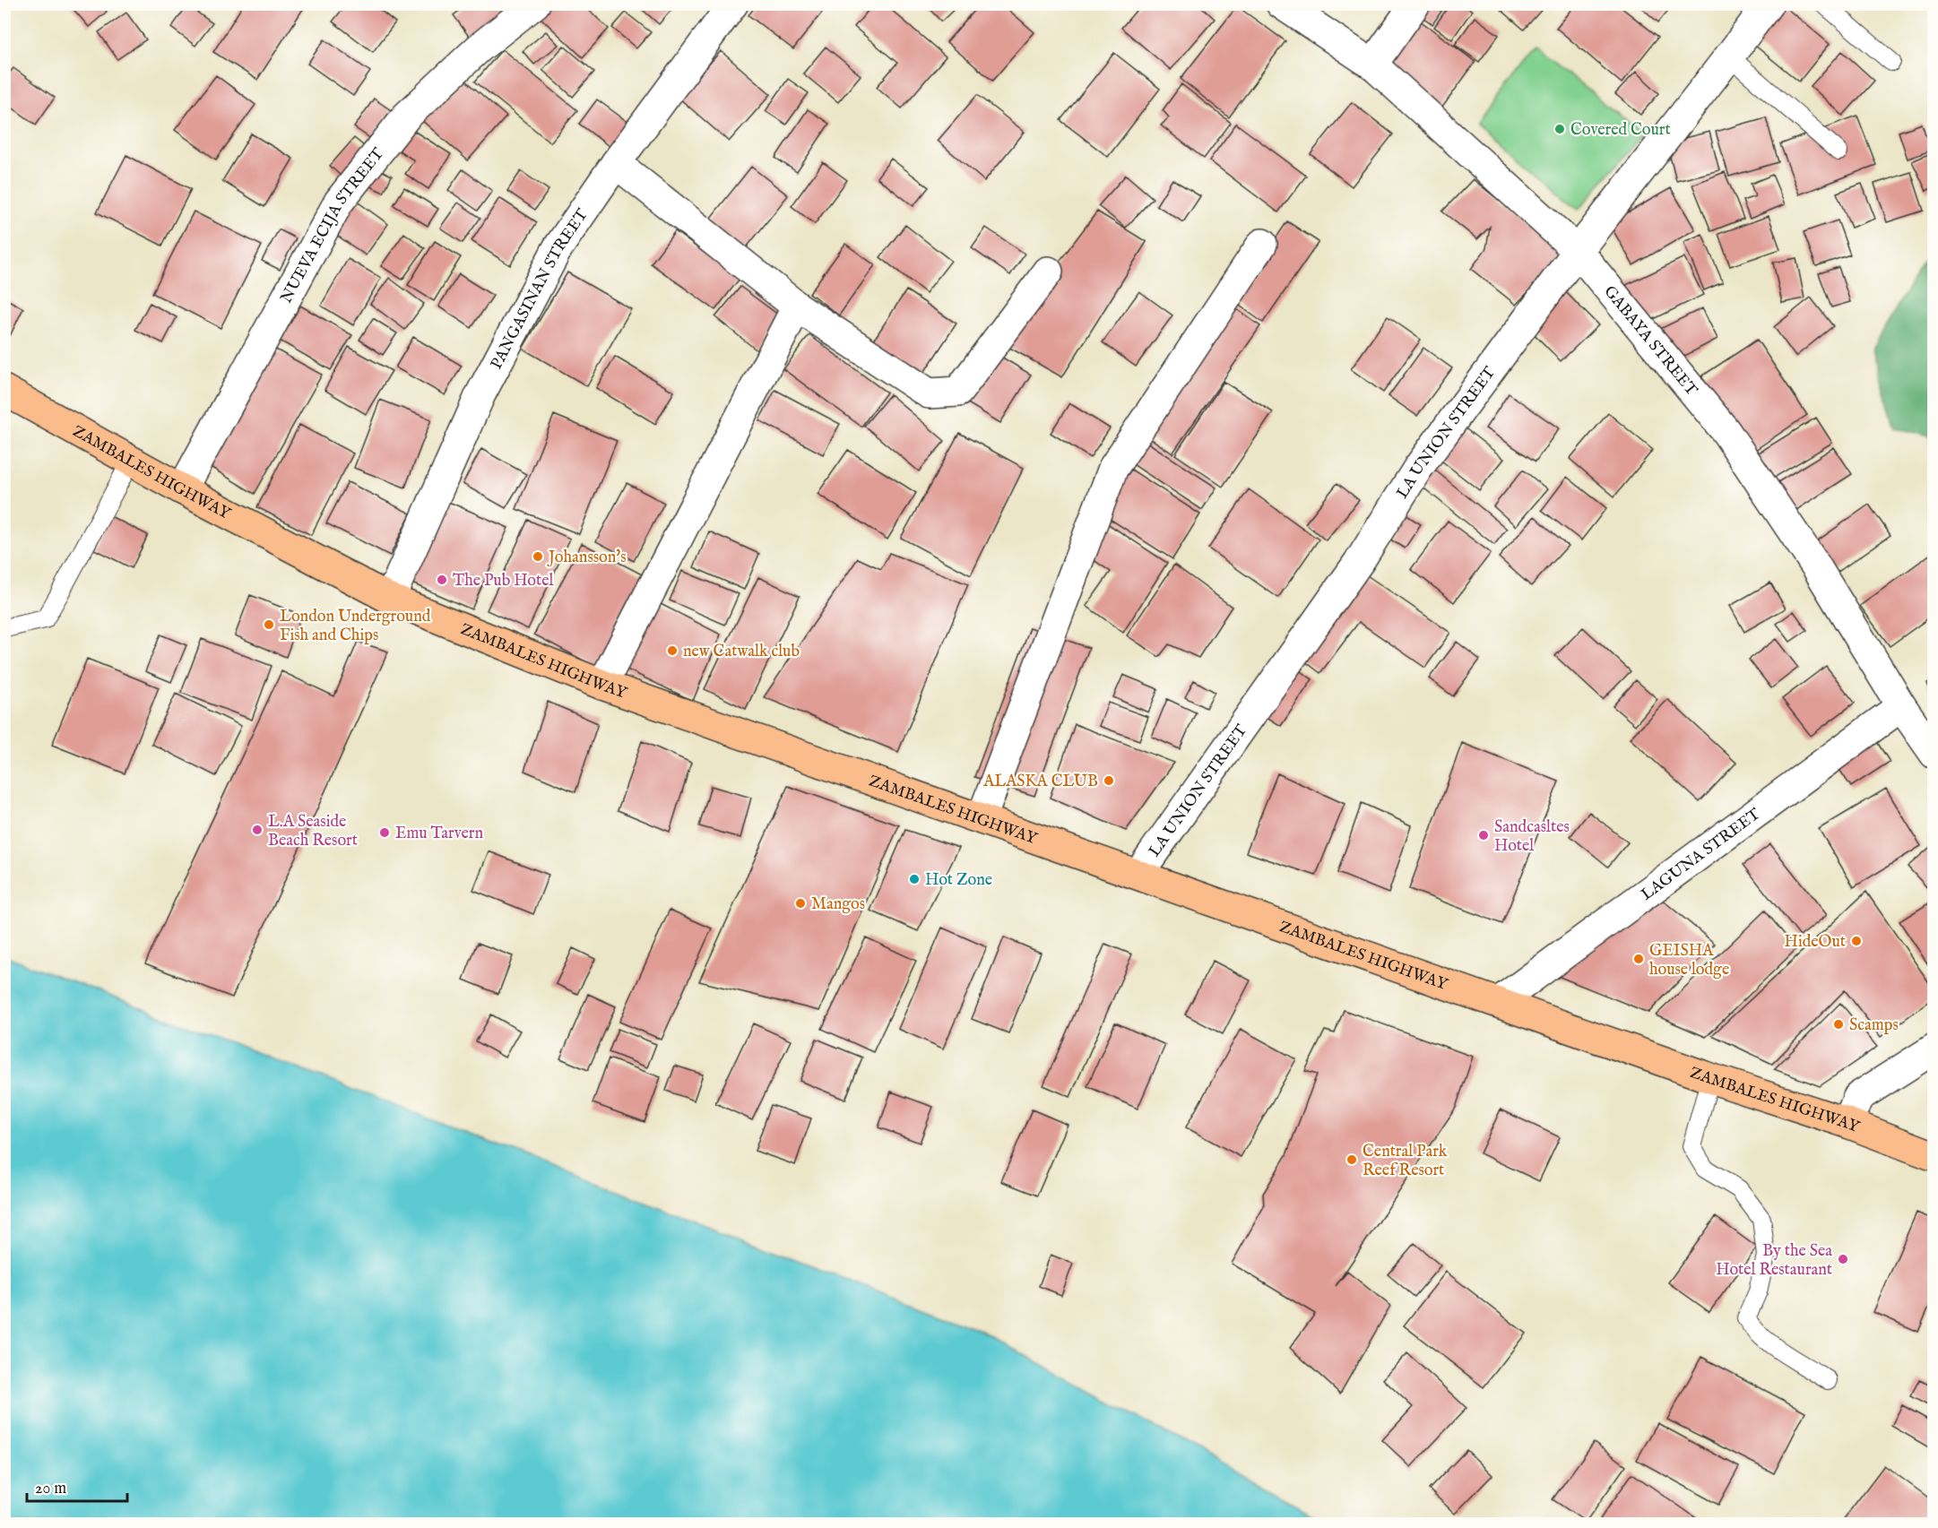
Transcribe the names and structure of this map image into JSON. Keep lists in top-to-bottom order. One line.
{"streets":{"main road":["ZAMBALES HIGHWAY"],"street":["NUEVA ECIJA STREET","PANGASINAN STREET","GABAYA STREET","LA UNION STREET","LAGUNA STREET"]},"crossings":[["NUEVA ECIJA STREET","ZAMBALES HIGHWAY"],["PANGASINAN STREET","ZAMBALES HIGHWAY"],["GABAYA STREET","LA UNION STREET"],["GABAYA STREET","LAGUNA STREET"],["LA UNION STREET","ZAMBALES HIGHWAY"],["ZAMBALES HIGHWAY","LAGUNA STREET"]],"places":["Covered Court","Johansson's","The Pub Hotel","London Underground Fish and Chips","new Catwalk club","ALASKA CLUB","L.A Seaside Beach Resort","Emu Tarvern","Sandcasltes Hotel","Hot Zone","Mangos","HideOut","GEISHA house lodge","Scamps","Central Park Reef Resort","By the Sea Hotel Restaurant"],"scale_bar":"20 m"}
